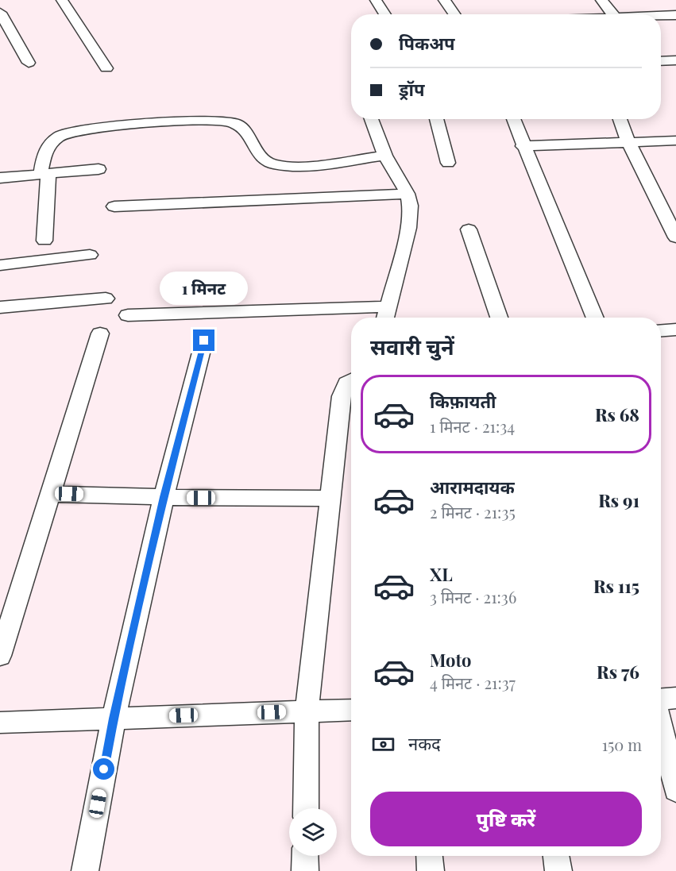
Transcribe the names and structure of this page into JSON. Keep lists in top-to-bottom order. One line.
{"page":{"banner":["पिकअप","ड्रॉप"],"bubble":"1 मिनट","heading":"सवारी चुनें","list":[{"name":"किफ़ायती","note":"1 मिनट · 21:34","value":"Rs 68"},{"name":"आरामदायक","note":"2 मिनट · 21:35","value":"Rs 91"},{"name":"XL","note":"3 मिनट · 21:36","value":"Rs 115"},{"name":"Moto","note":"4 मिनट · 21:37","value":"Rs 76"}],"pay":["नकद","150 m"],"buttons":"पुष्टि करें"}}
